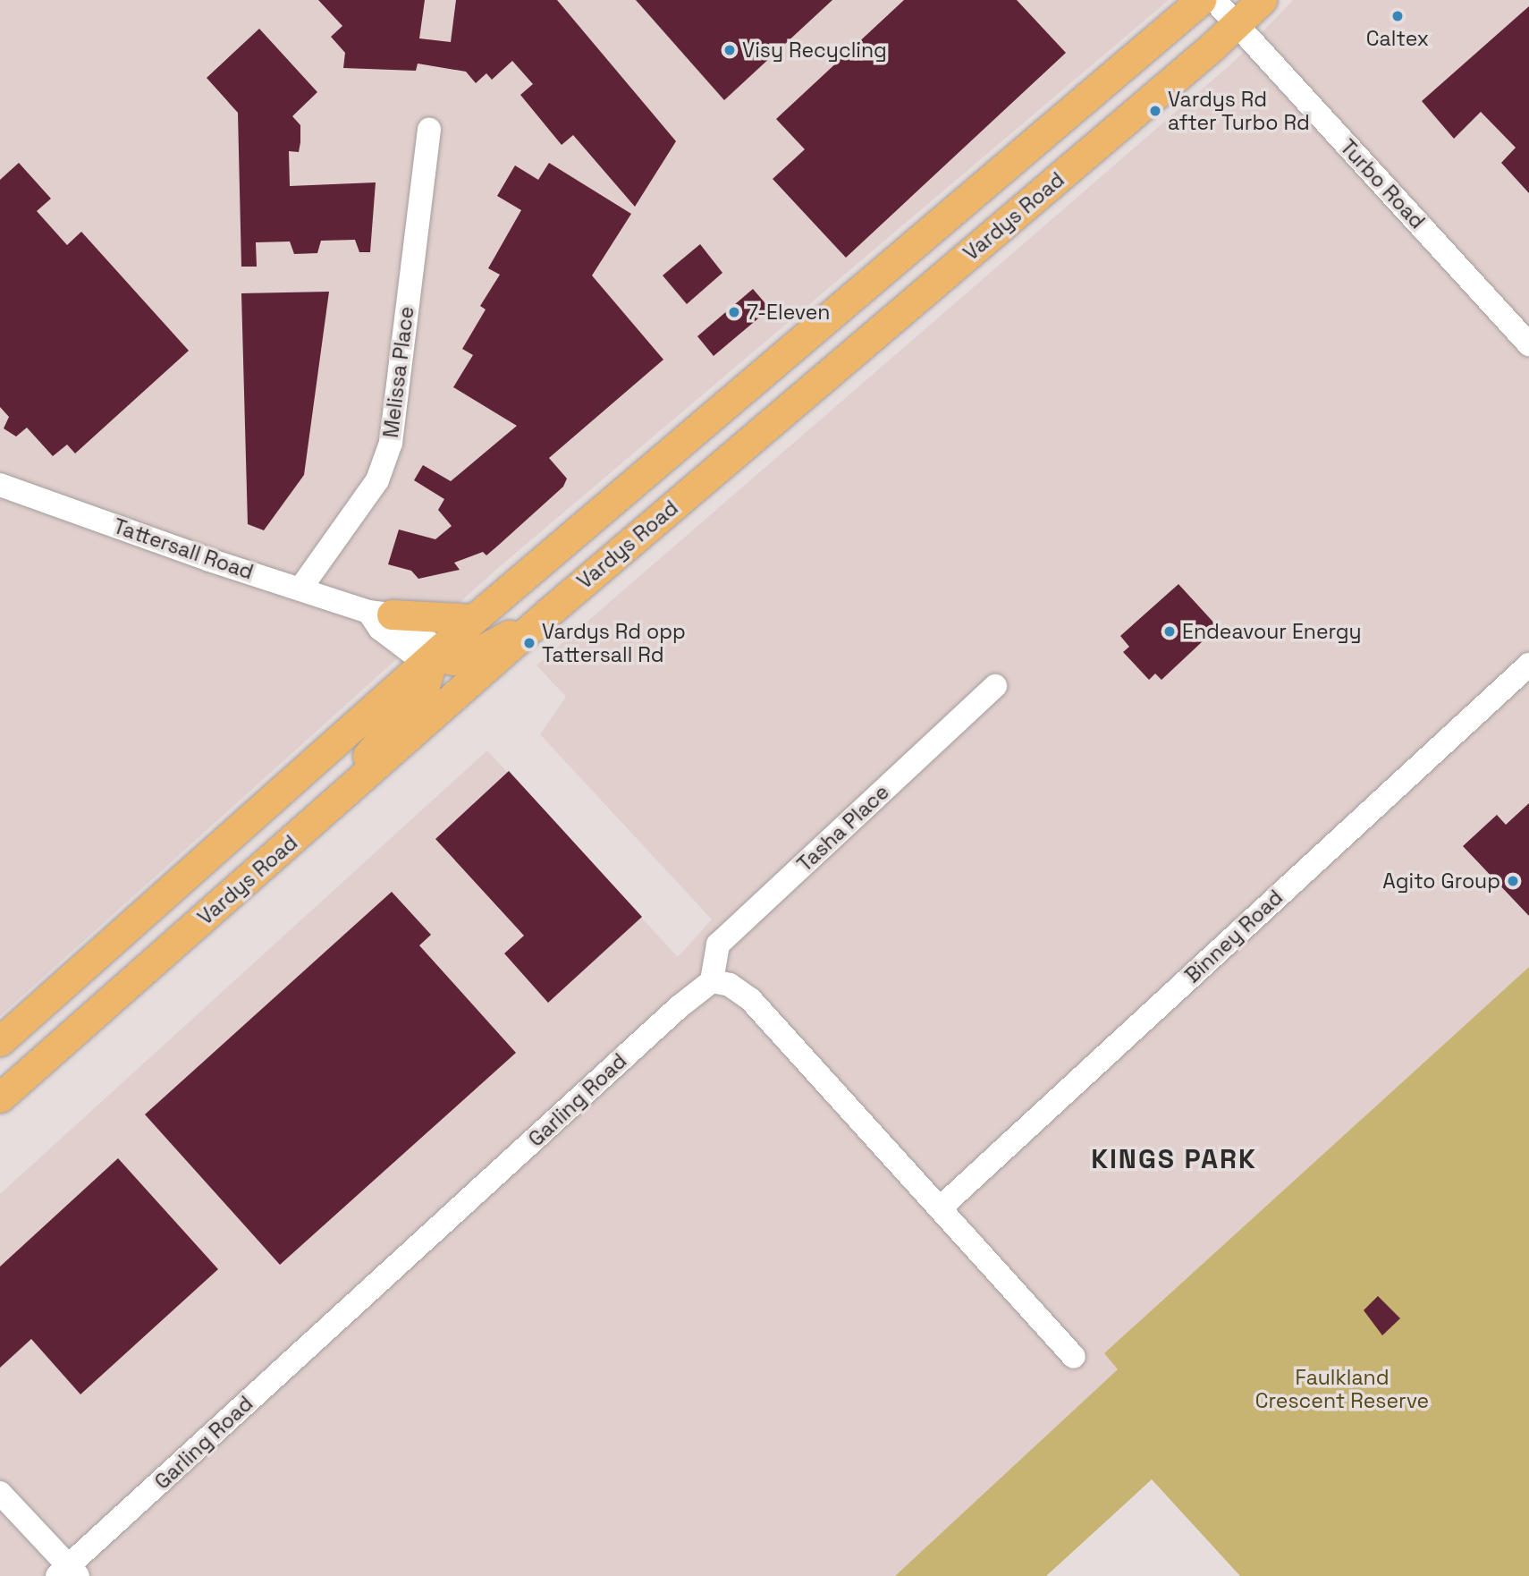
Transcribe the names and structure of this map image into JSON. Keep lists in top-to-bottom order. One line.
{"streets":{"main road":["Vardys Road"],"street":["Turbo Road","Melissa Place","Tattersall Road","Tasha Place","Binney Road","Garling Road"]},"crossings":[["Turbo Road","Vardys Road"],["Melissa Place","Tattersall Road"],["Tasha Place","Garling Road"]],"districts":["KINGS PARK"],"parks":["Faulkland Crescent Reserve"],"places":["Caltex","Visy Recycling","Vardys Rd after Turbo Rd","7-Eleven","Endeavour Energy","Vardys Rd opp Tattersall Rd","Agito Group"]}
